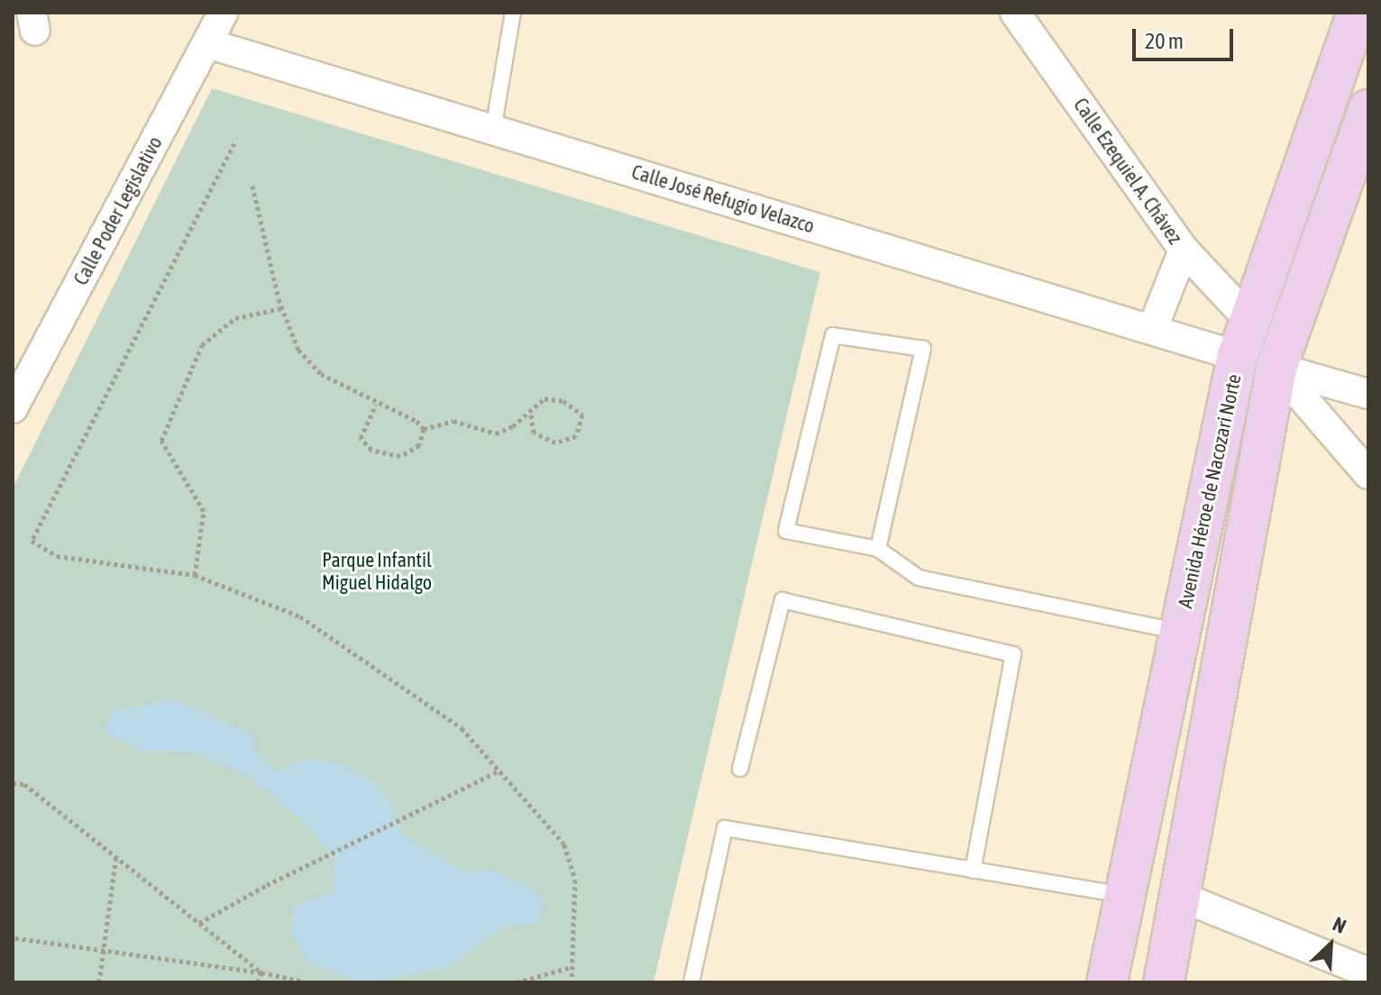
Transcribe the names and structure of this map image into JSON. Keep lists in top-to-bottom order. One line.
{"streets":{"main road":["Avenida Héroe de Nacozari Norte"],"street":["Calle Ezequiel A. Chávez","Calle José Refugio Velazco","Calle Poder Legislativo"]},"crossings":[["Calle Ezequiel A. Chávez","Calle José Refugio Velazco"],["Calle Ezequiel A. Chávez","Avenida Héroe de Nacozari Norte"],["Calle José Refugio Velazco","Calle Poder Legislativo"],["Calle José Refugio Velazco","Avenida Héroe de Nacozari Norte"]],"parks":["Parque Infantil Miguel Hidalgo"],"scale_bar":"20 m","north":"top right"}
